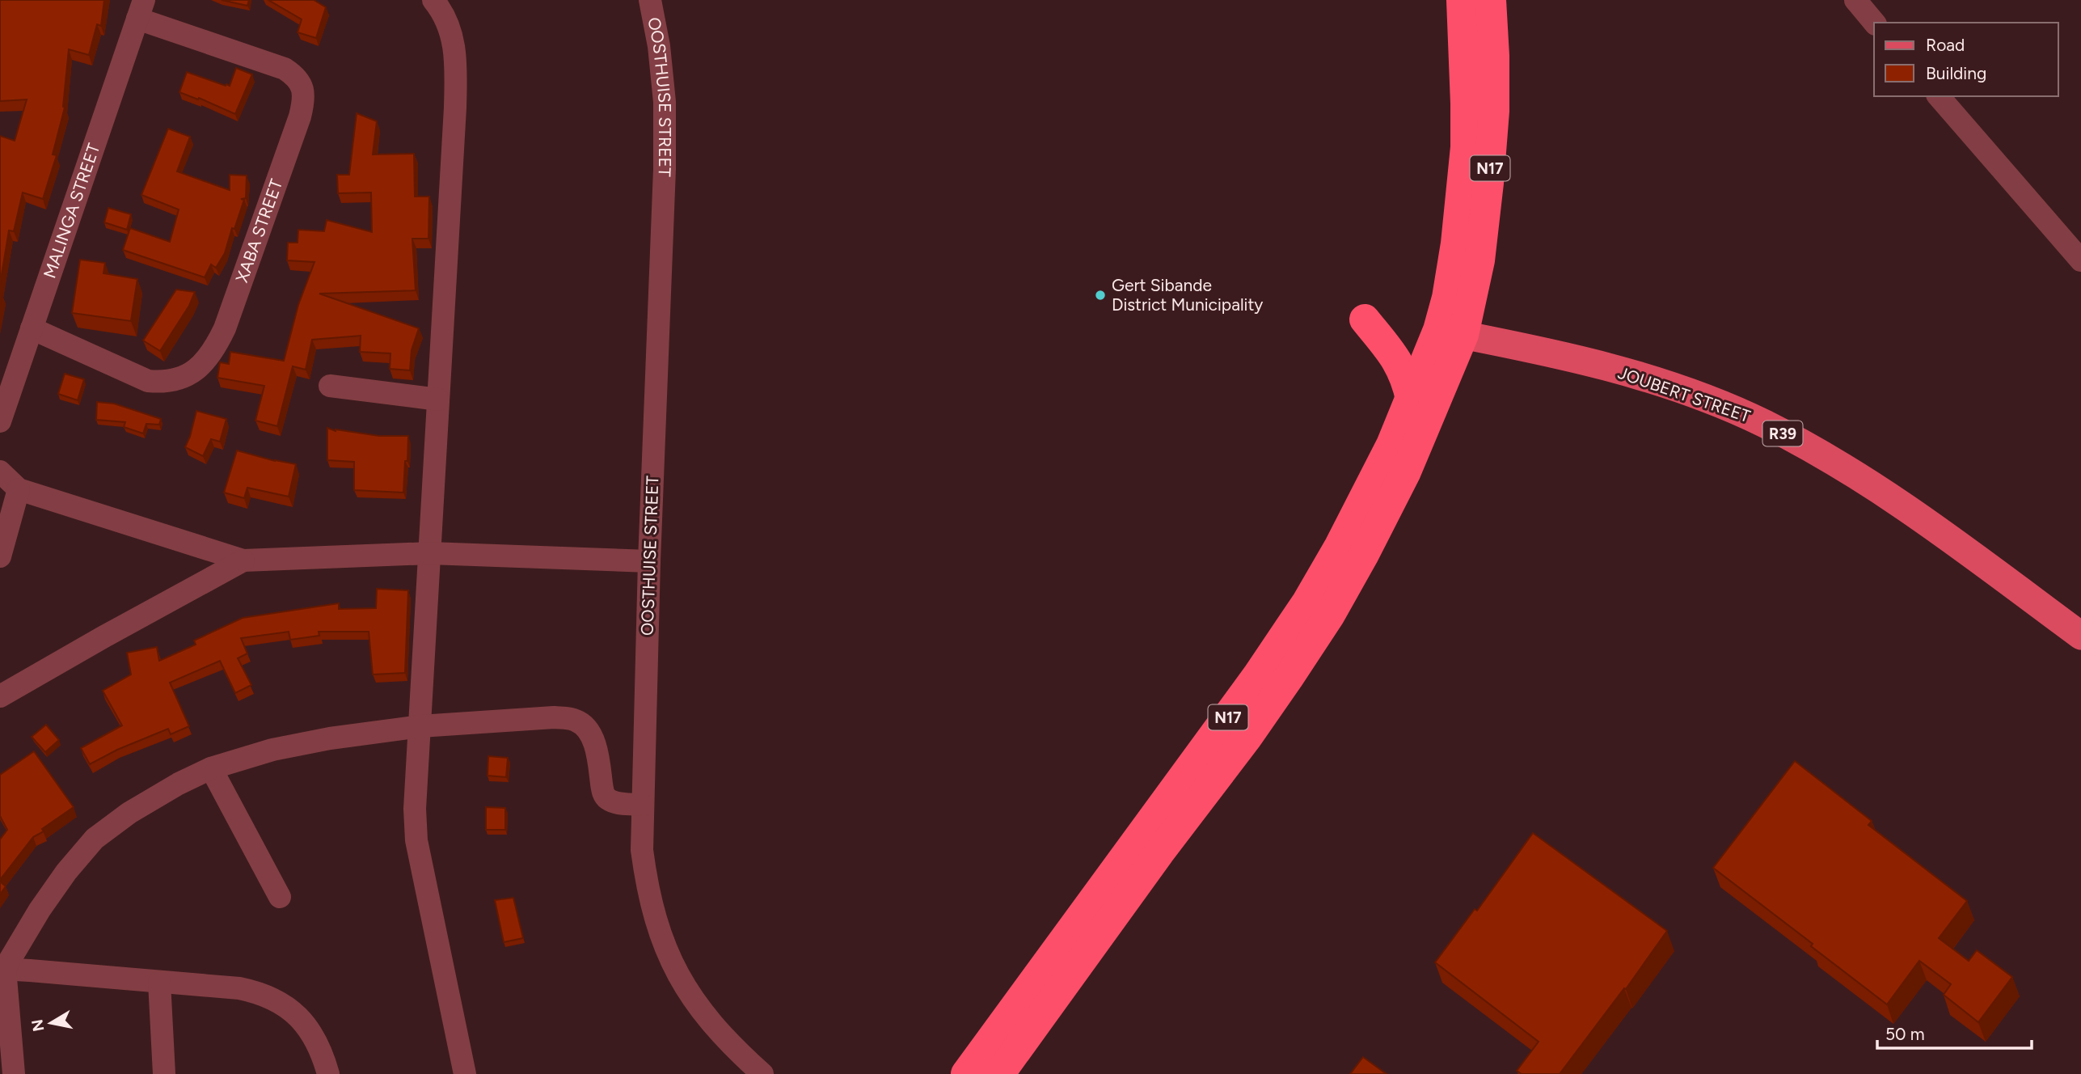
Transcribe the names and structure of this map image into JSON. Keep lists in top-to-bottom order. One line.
{"streets":{"highway":["N17"],"main road":["JOUBERT STREET","R39"],"street":["OOSTHUISE STREET","MALINGA STREET","XABA STREET"]},"crossings":[["N17","JOUBERT STREET"],["MALINGA STREET","XABA STREET"]],"places":["Gert Sibande District Municipality"],"legend":["Road","Building"],"scale_bar":"50 m","north":"left"}
